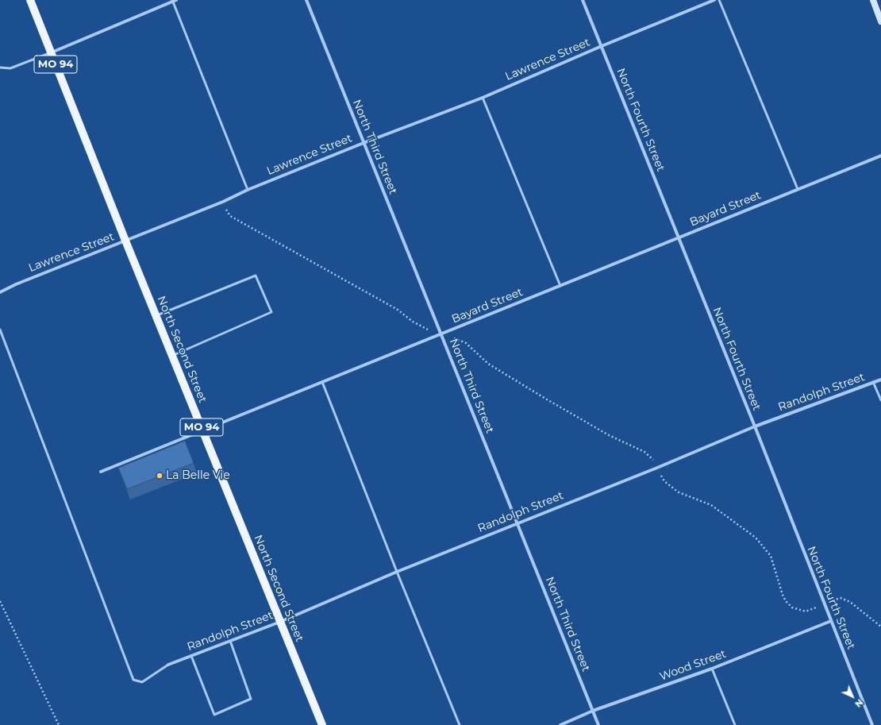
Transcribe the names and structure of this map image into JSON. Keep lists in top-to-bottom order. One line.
{"streets":{"main road":["MO 94","North Second Street"],"street":["Lawrence Street","North Fourth Street","North Third Street","Bayard Street","Randolph Street","Wood Street"]},"crossings":[["Lawrence Street","North Fourth Street"],["Lawrence Street","North Third Street"],["Lawrence Street","North Second Street"],["North Fourth Street","Bayard Street"],["North Fourth Street","Randolph Street"],["North Fourth Street","Wood Street"],["North Third Street","Bayard Street"],["North Third Street","Randolph Street"],["North Third Street","Wood Street"],["Bayard Street","North Second Street"],["North Second Street","Randolph Street"]],"places":["La Belle Vie"],"north":"bottom right"}
